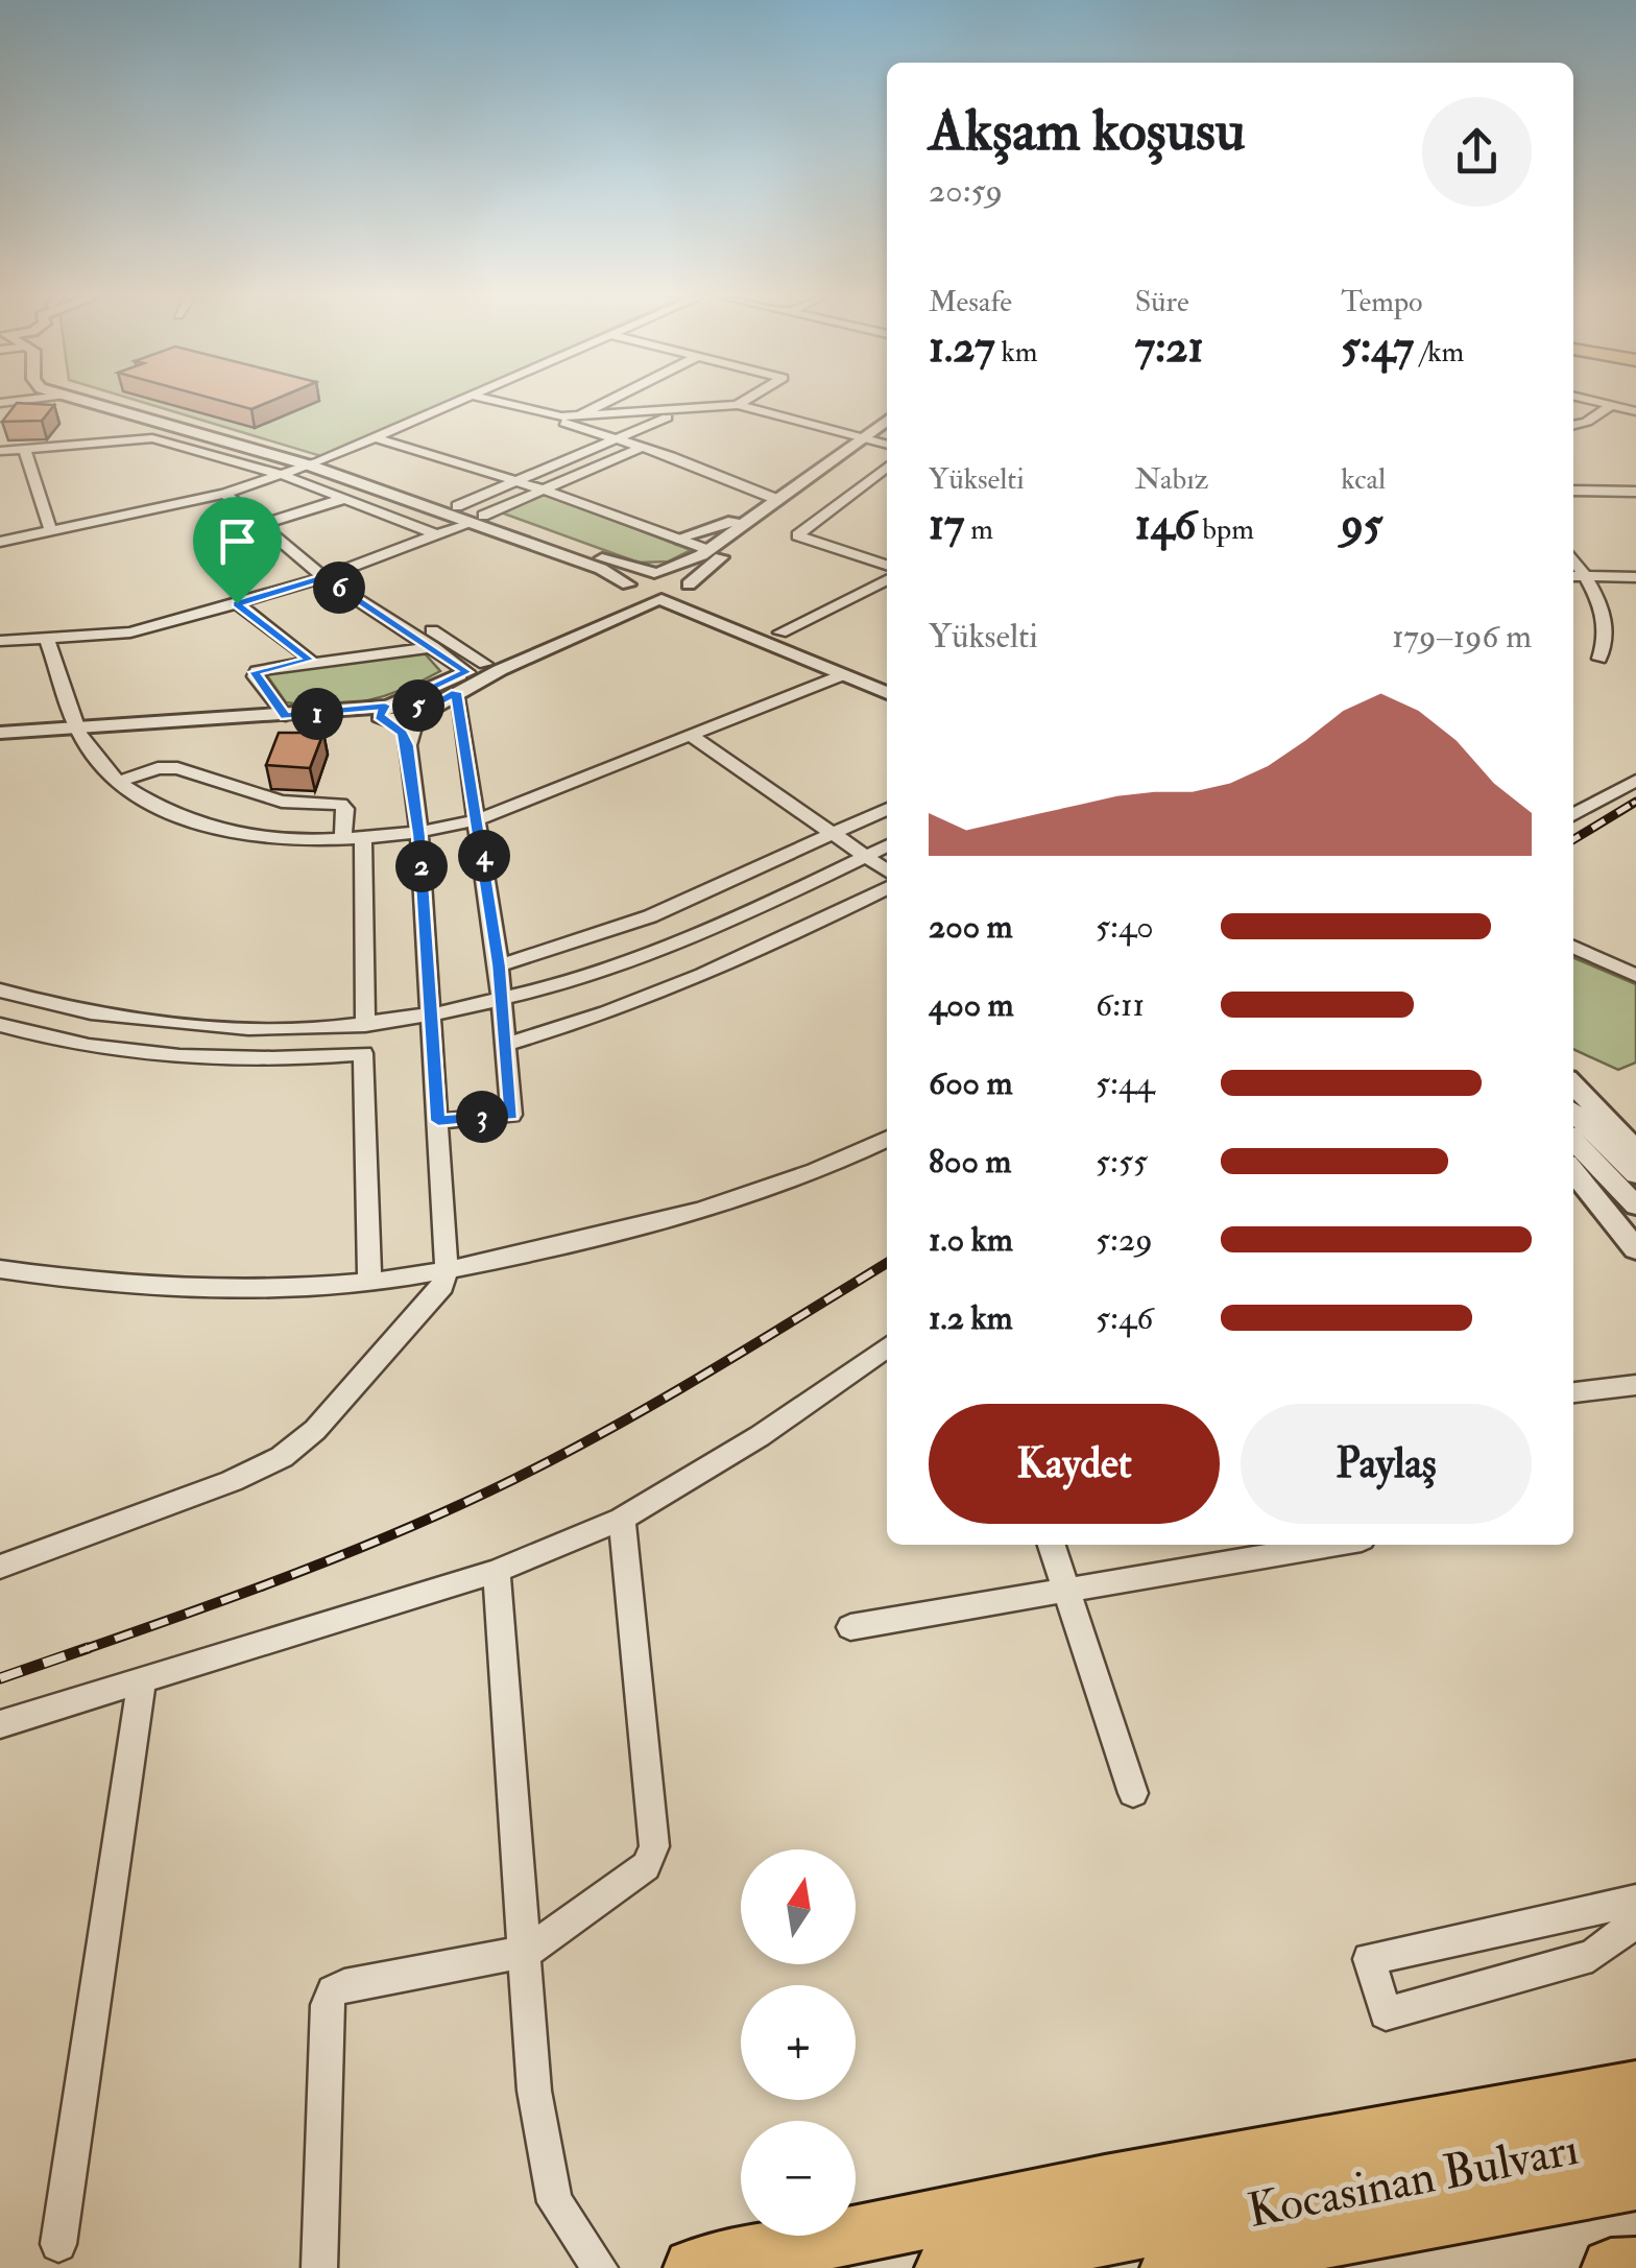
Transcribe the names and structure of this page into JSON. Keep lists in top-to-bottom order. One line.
{"streets":{"highway":["Kocasinan Bulvarı"]},"north":"top","page":{"heading":["Akşam koşusu","20:59"],"stats":[["Mesafe","1.27 km"],["Süre","7:21"],["Tempo","5:47 /km"],["Yükselti","17 m"],["Nabız","146 bpm"],["kcal","95"]],"pins":["6","5","1","4","2","3"],"chart":["Yükselti","179–196 m"],"list":[{"name":"200 m","note":"5:40"},{"name":"400 m","note":"6:11"},{"name":"600 m","note":"5:44"},{"name":"800 m","note":"5:55"},{"name":"1.0 km","note":"5:29"},{"name":"1.2 km","note":"5:46"}],"buttons":["Kaydet","Paylaş"],"map_buttons":["+","−"]}}
